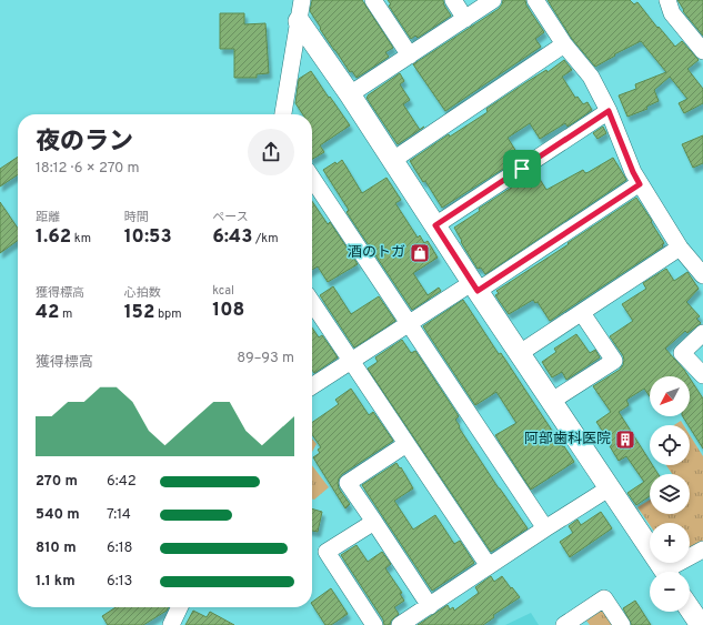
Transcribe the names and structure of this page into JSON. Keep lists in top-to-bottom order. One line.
{"places":{"shop":["酒のトガ"],"building":["阿部歯科医院"]},"north":"bottom left","page":{"heading":["夜のラン","18:12 · 6 × 270 m"],"stats":[["距離","1.62 km"],["時間","10:53"],["ペース","6:43 /km"],["獲得標高","42 m"],["心拍数","152 bpm"],["kcal","108"]],"chart":["獲得標高","89–93 m"],"map_buttons":["+","−"],"list":[{"name":"270 m","note":"6:42"},{"name":"540 m","note":"7:14"},{"name":"810 m","note":"6:18"},{"name":"1.1 km","note":"6:13"}]}}
